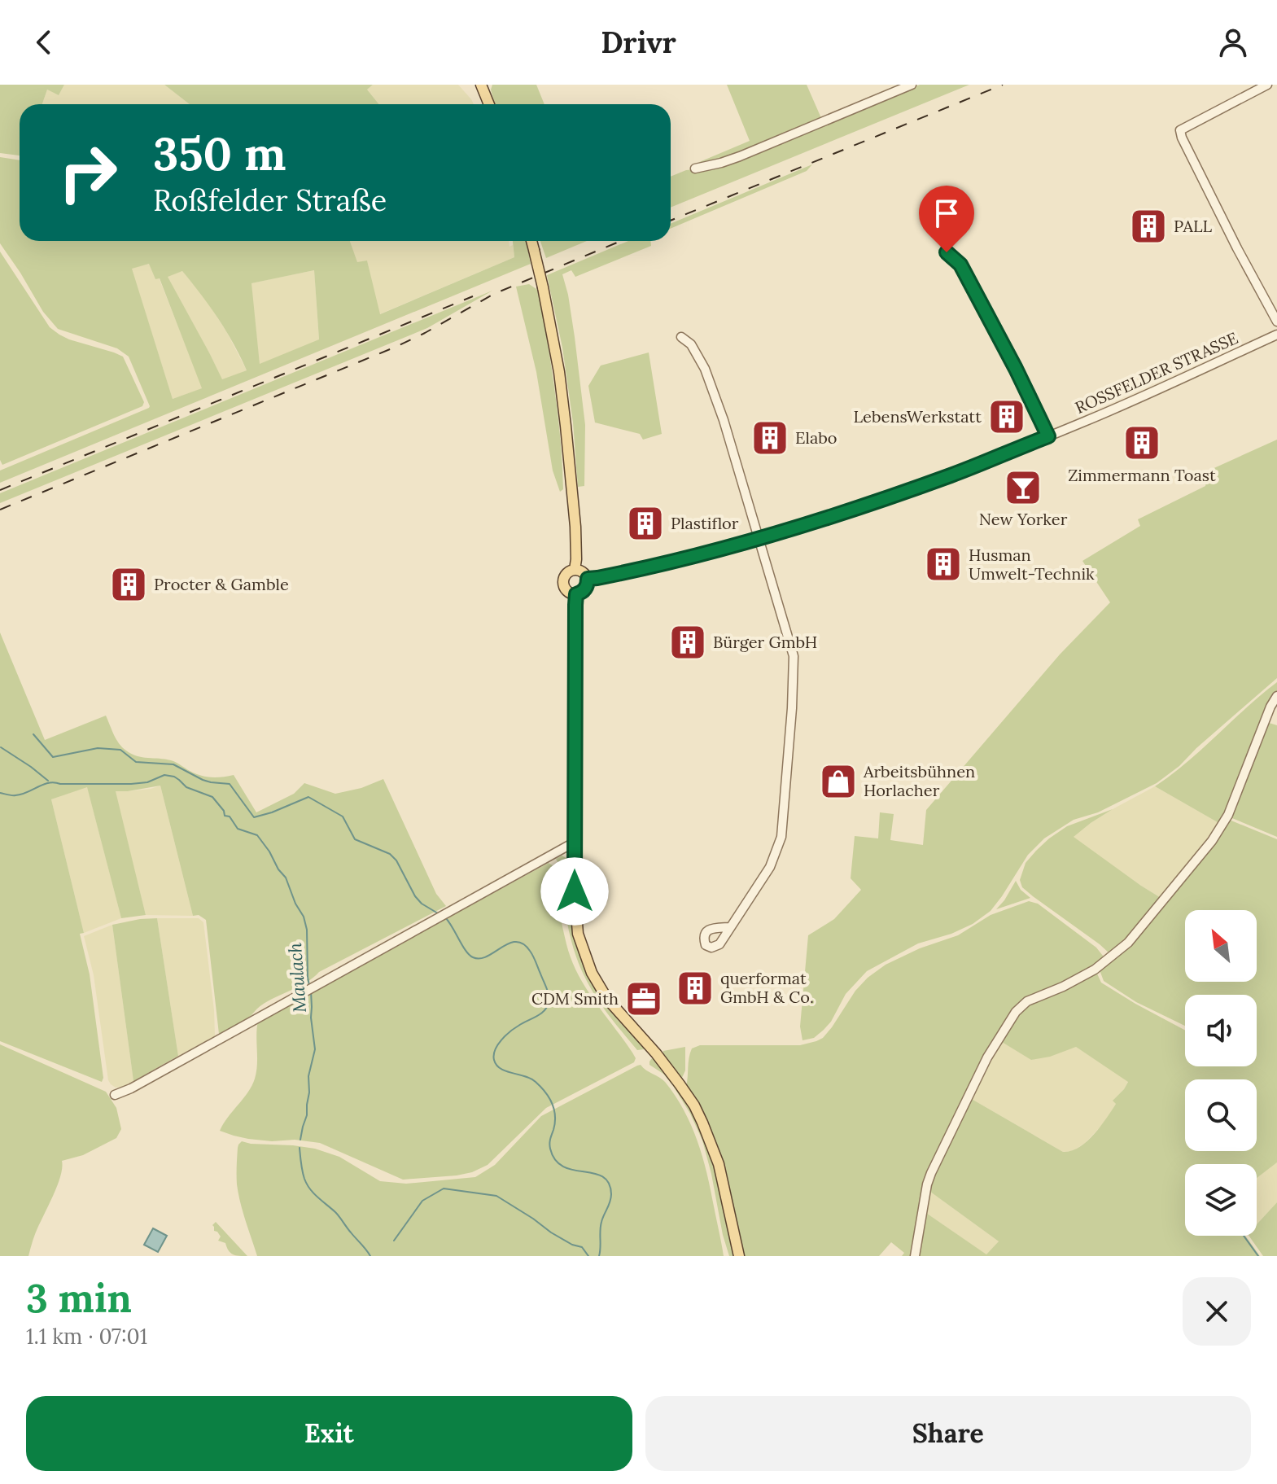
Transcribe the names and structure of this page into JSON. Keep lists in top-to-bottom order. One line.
{"streets":{"street":["ROSSFELDER STRASSE"]},"water":["Maulach"],"places":{"building":["PALL","LebensWerkstatt","Elabo","Zimmermann Toast","Plastiflor","Husman Umwelt-Technik","Procter & Gamble","Bürger GmbH","querformat GmbH & Co."],"bar":["New Yorker"],"shop":["Arbeitsbühnen Horlacher"],"office":["CDM Smith"]},"north":"top left","page":{"header":"Drivr","turn":["350 m","Roßfelder Straße"],"heading":["3 min","1.1 km · 07:01"],"buttons":["Exit","Share"]}}
